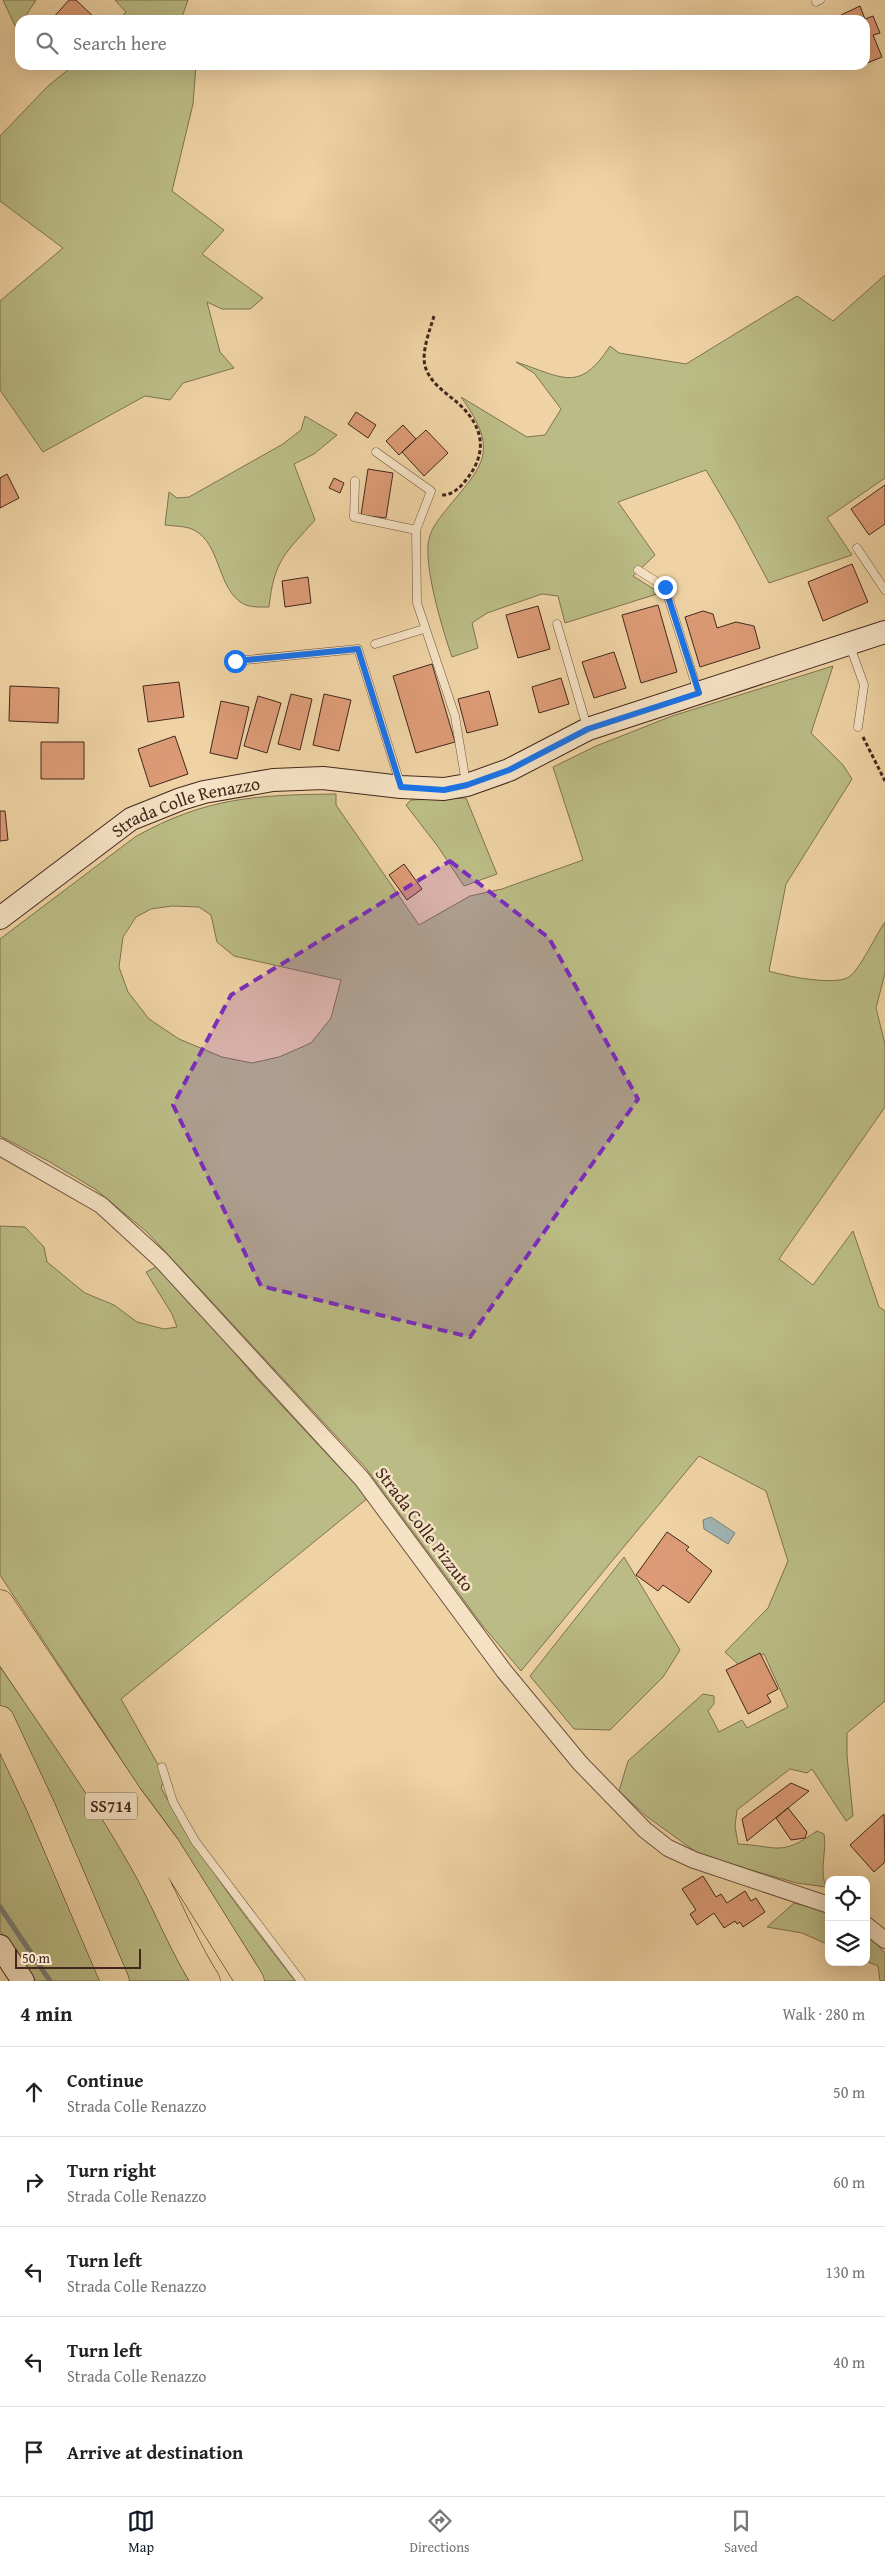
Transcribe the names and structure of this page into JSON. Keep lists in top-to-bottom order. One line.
{"streets":{"highway":["SS714"],"street":["Strada Colle Renazzo","Strada Colle Pizzuto"]},"scale_bar":"50 m","page":{"search":"Search here","scale":"50 m","heading":["4 min","Walk · 280 m"],"list":[["Continue","Strada Colle Renazzo","50 m"],["Turn right","Strada Colle Renazzo","60 m"],["Turn left","Strada Colle Renazzo","130 m"],["Turn left","Strada Colle Renazzo","40 m"],"Arrive at destination"],"nav":["Map","Directions","Saved"]}}
